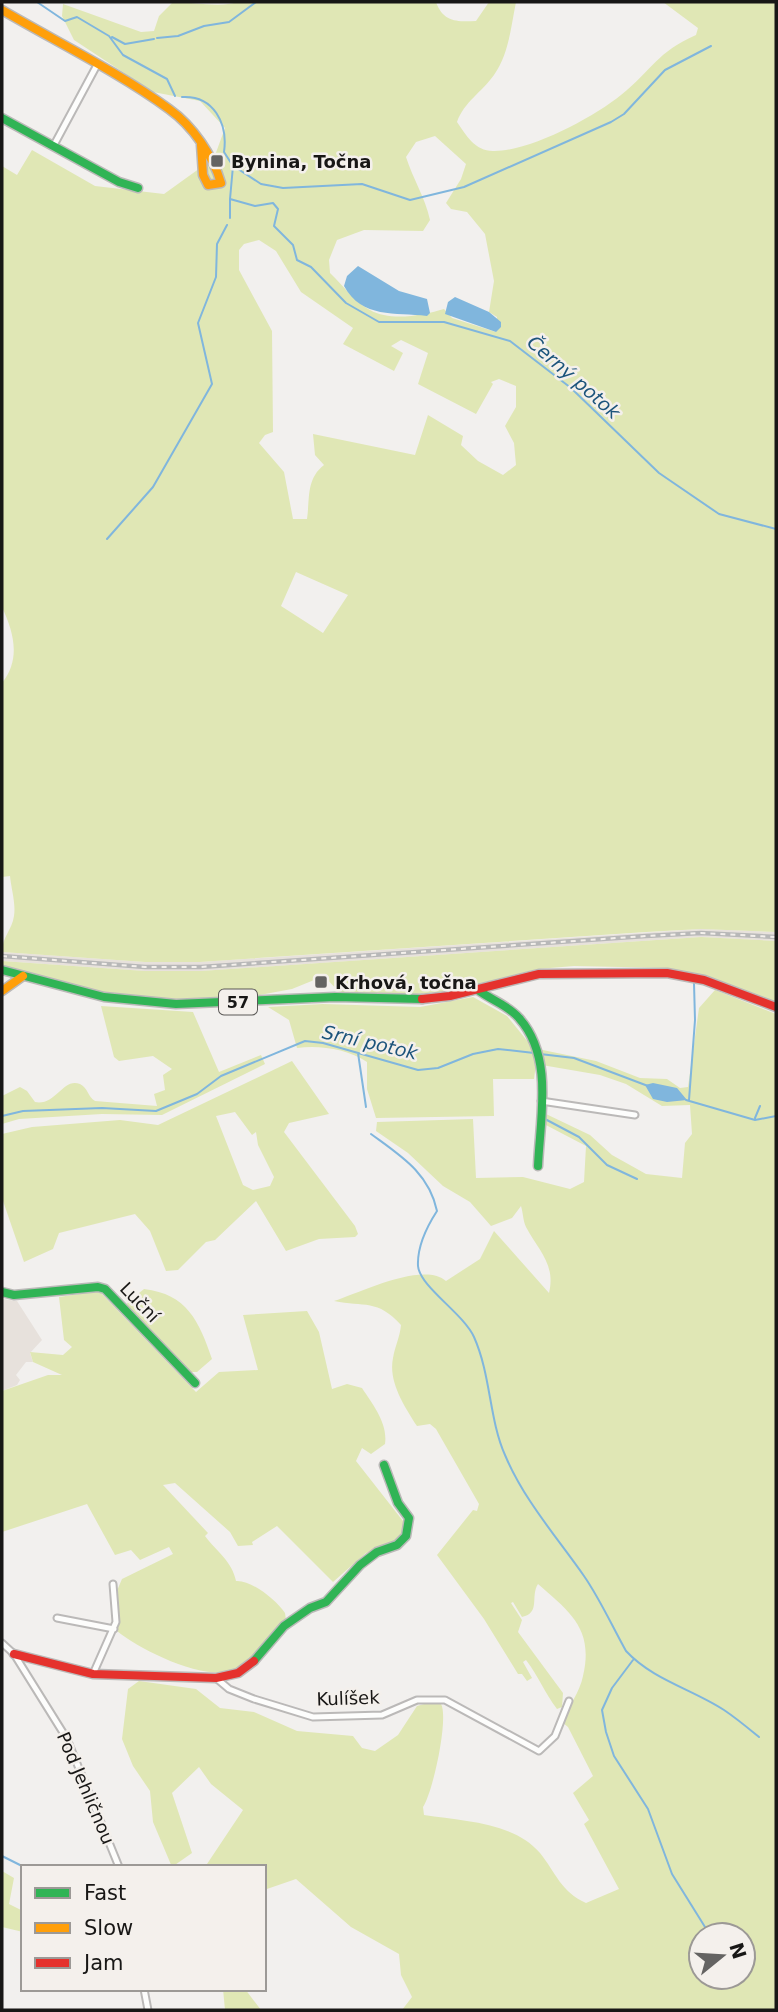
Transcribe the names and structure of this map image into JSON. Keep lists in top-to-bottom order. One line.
{"streets":{"street":["57","Luční","Kulíšek","Pod Jehličnou"]},"crossings":[["Kulíšek","Pod Jehličnou"]],"water":["Černý potok","Srní potok"],"places":{"transit":["Bynina, Točna","Krhová, točna"]},"legend":["Fast","Slow","Jam"],"north":"right"}
